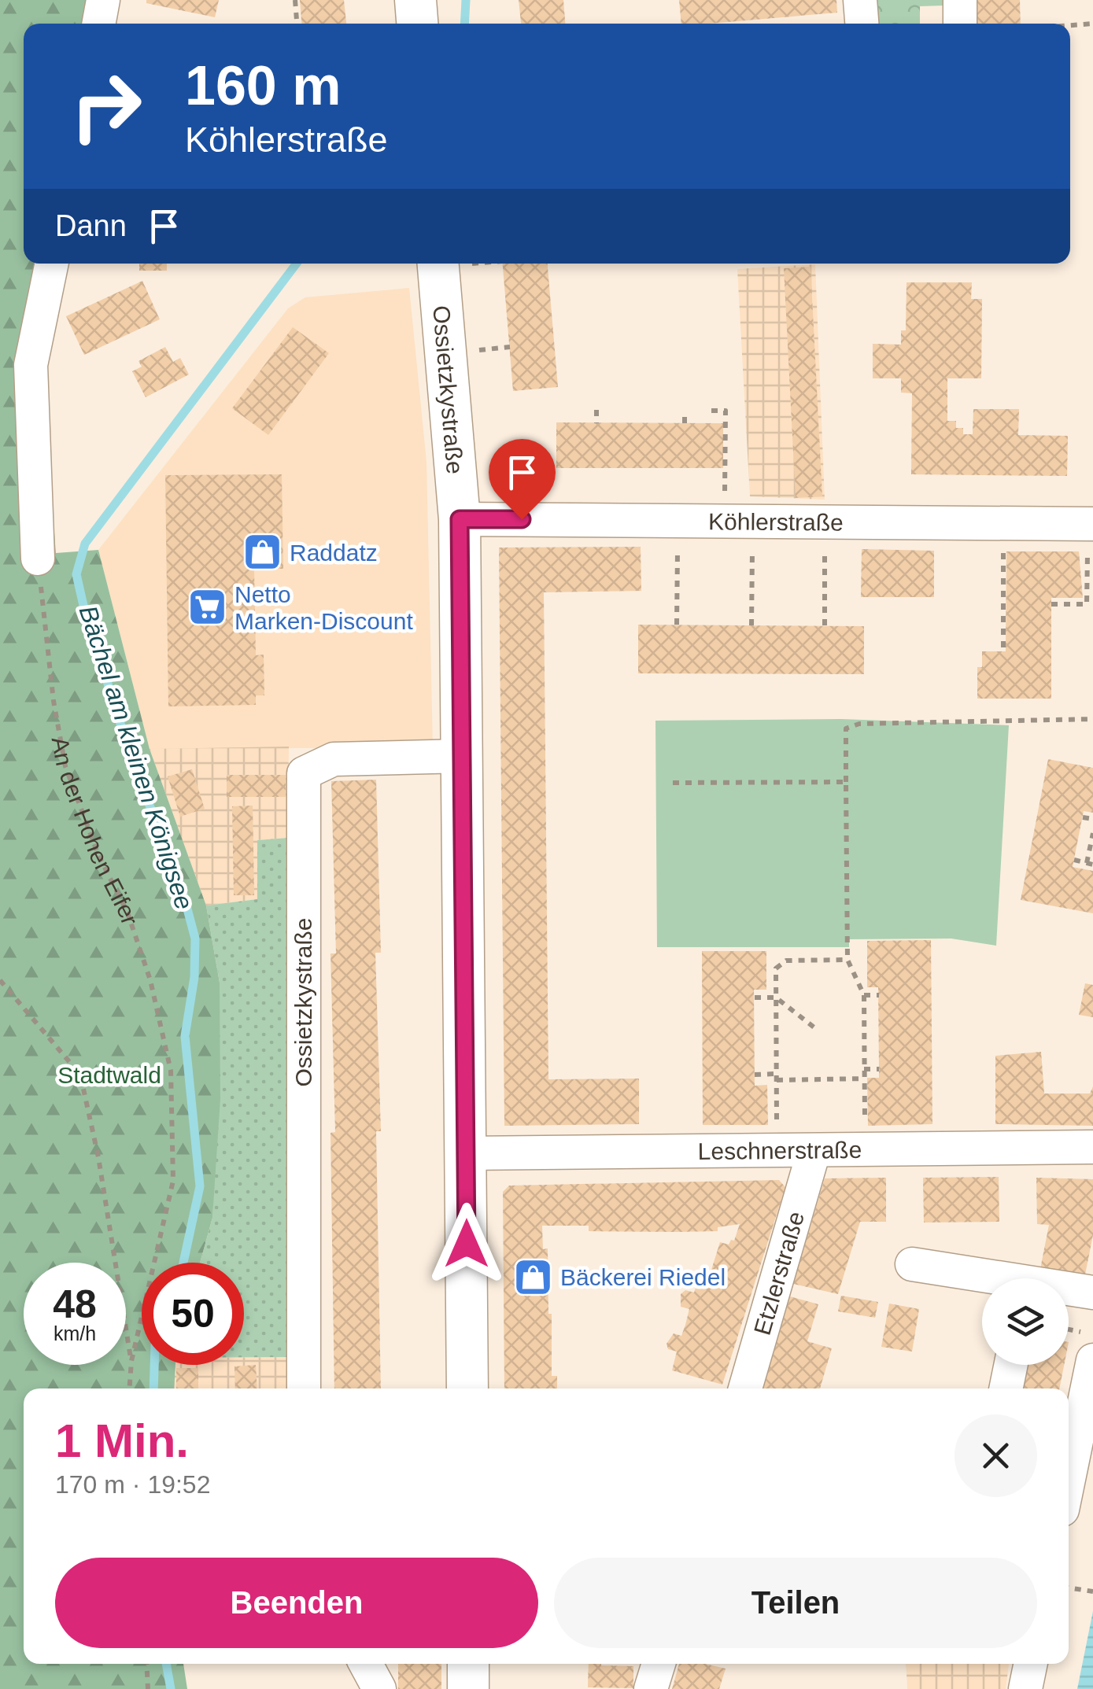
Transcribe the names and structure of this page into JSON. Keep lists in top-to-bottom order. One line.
{"streets":{"main road":["Ossietzkystraße"],"street":["Köhlerstraße","Leschnerstraße","Etzlerstraße"],"path":["An der Hohen Eifer"]},"crossings":[["Ossietzkystraße","Köhlerstraße"],["Ossietzkystraße","Leschnerstraße"],["Leschnerstraße","Etzlerstraße"]],"water":["Bächel am kleinen Königsee"],"parks":["Stadtwald"],"places":{"shop":["Raddatz","Bäckerei Riedel"],"supermarket":["Netto Marken-Discount"]},"page":{"turn":["160 m","Köhlerstraße"],"then":"Dann","speed":"48 km/h","limit":"50","heading":["1 Min.","170 m · 19:52"],"buttons":["Beenden","Teilen"]}}
